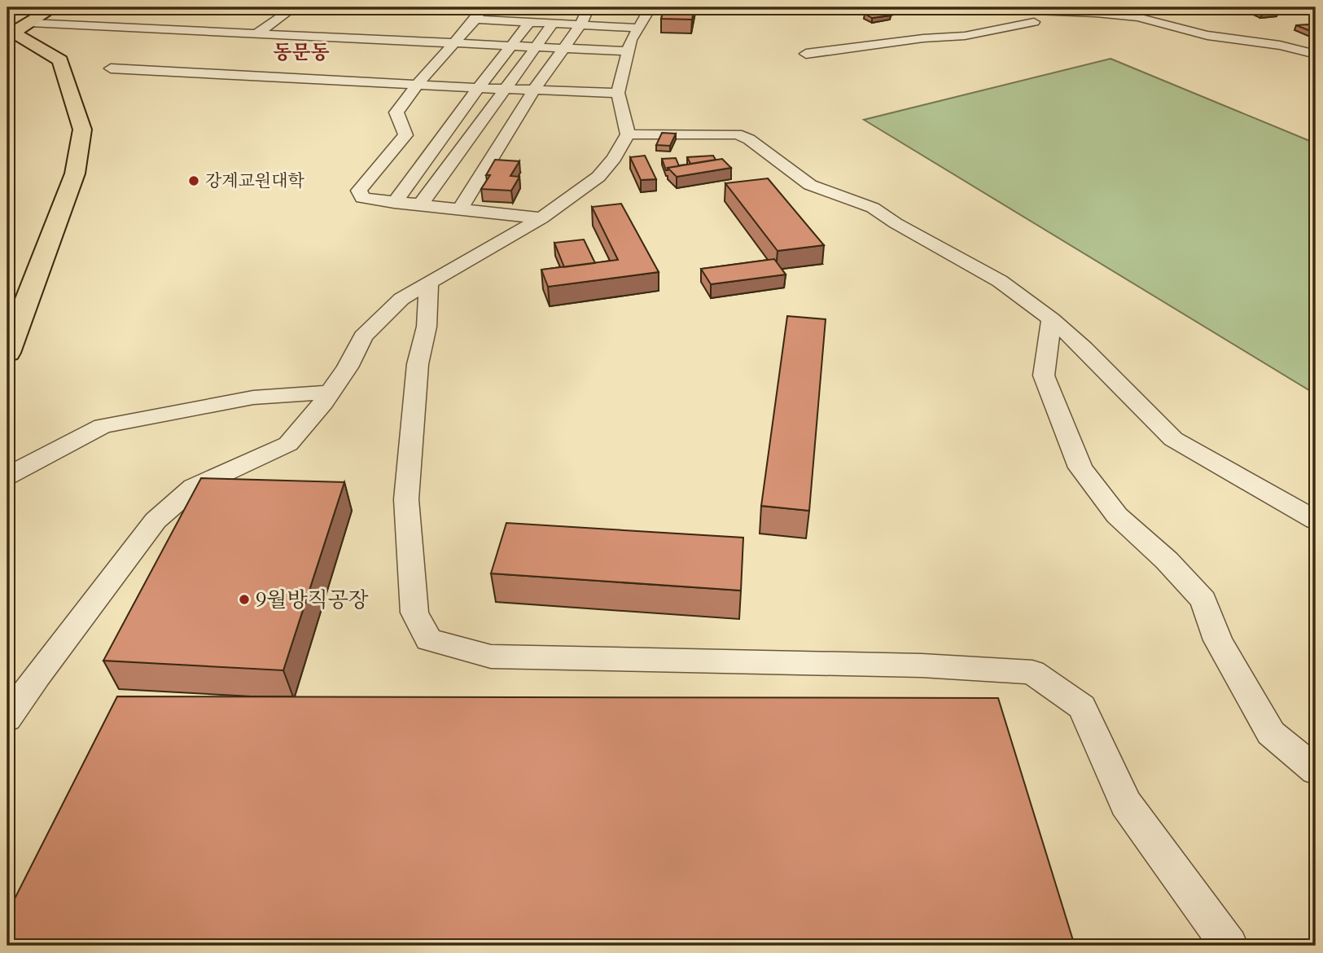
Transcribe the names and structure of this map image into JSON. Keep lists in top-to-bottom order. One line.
{"districts":["동문동"],"places":["강계교원대학","9월방직공장"]}
